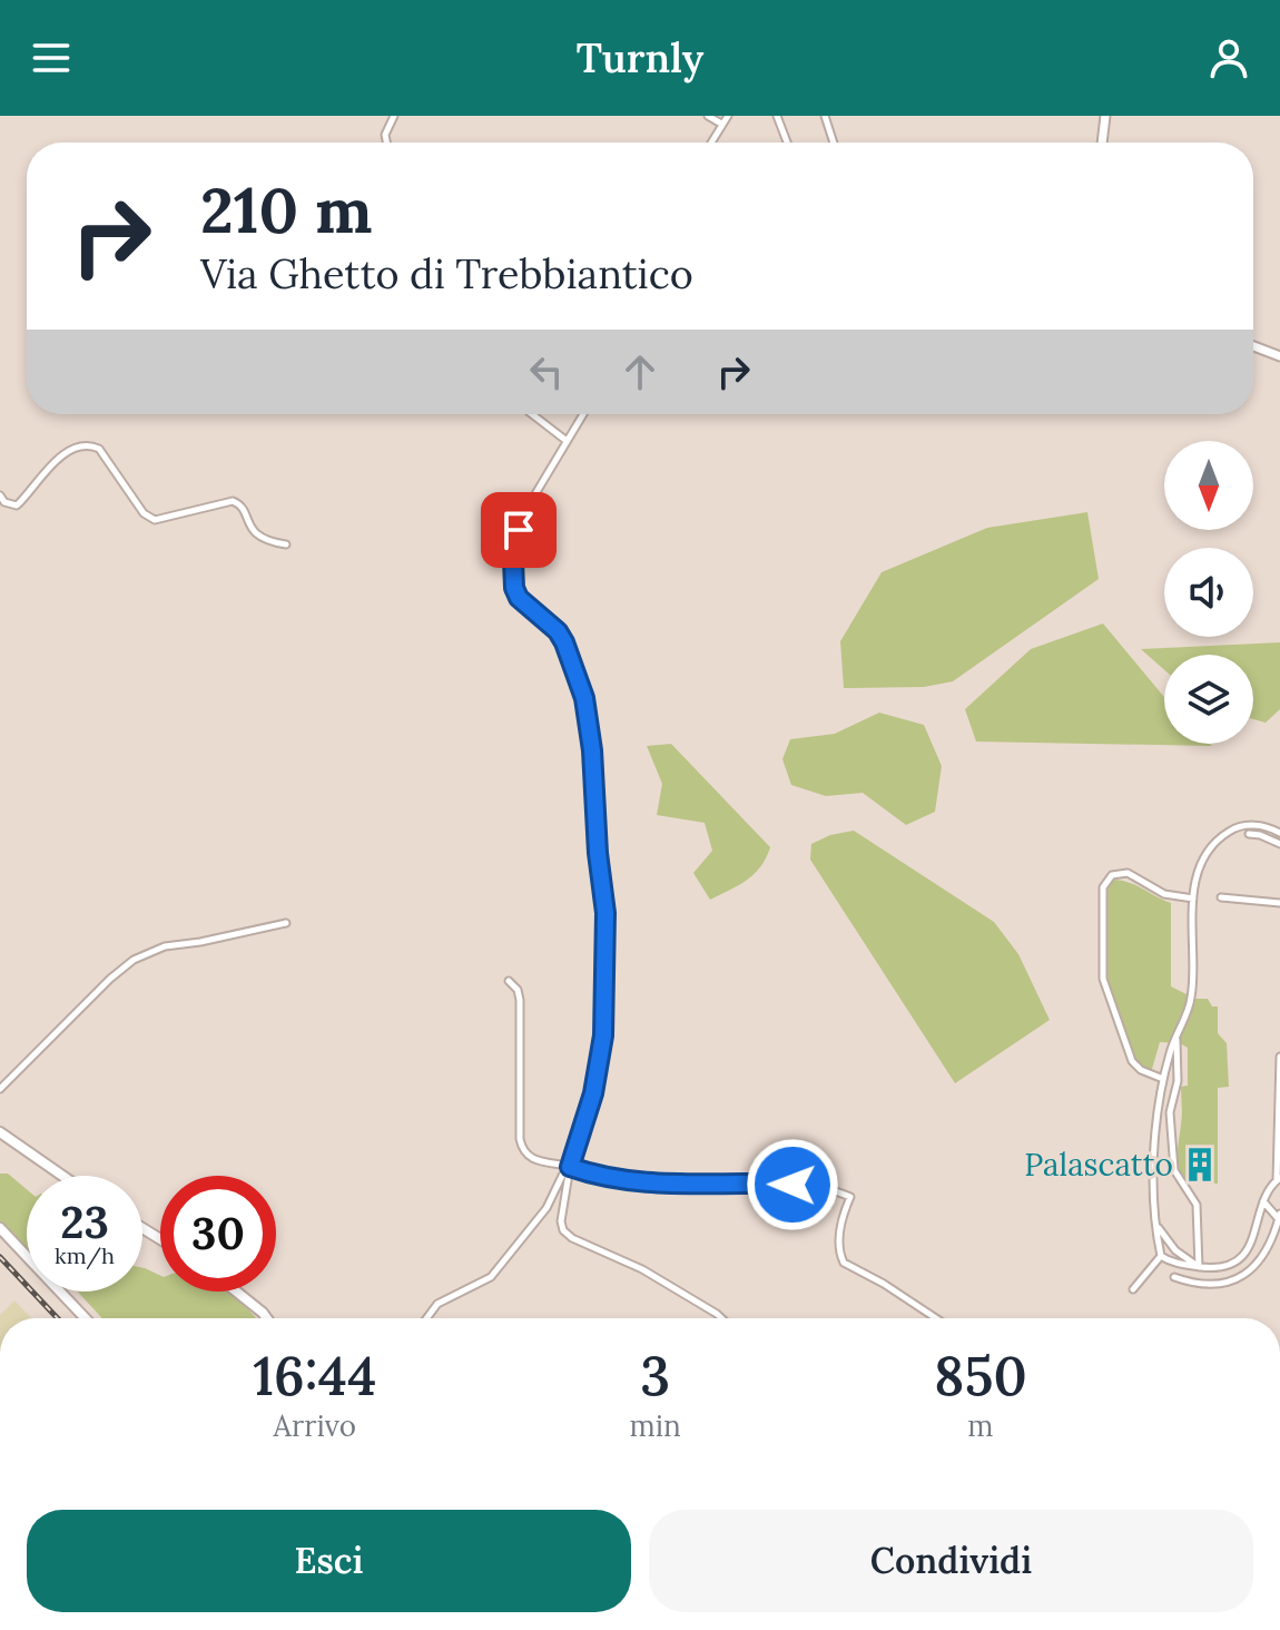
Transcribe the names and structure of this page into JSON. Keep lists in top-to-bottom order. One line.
{"places":{"building":["Palascatto"]},"north":"bottom","page":{"header":"Turnly","turn":["210 m","Via Ghetto di Trebbiantico"],"speed":"23 km/h","limit":"30","eta":["16:44","Arrivo","3","min","850","m"],"buttons":["Esci","Condividi"]}}
